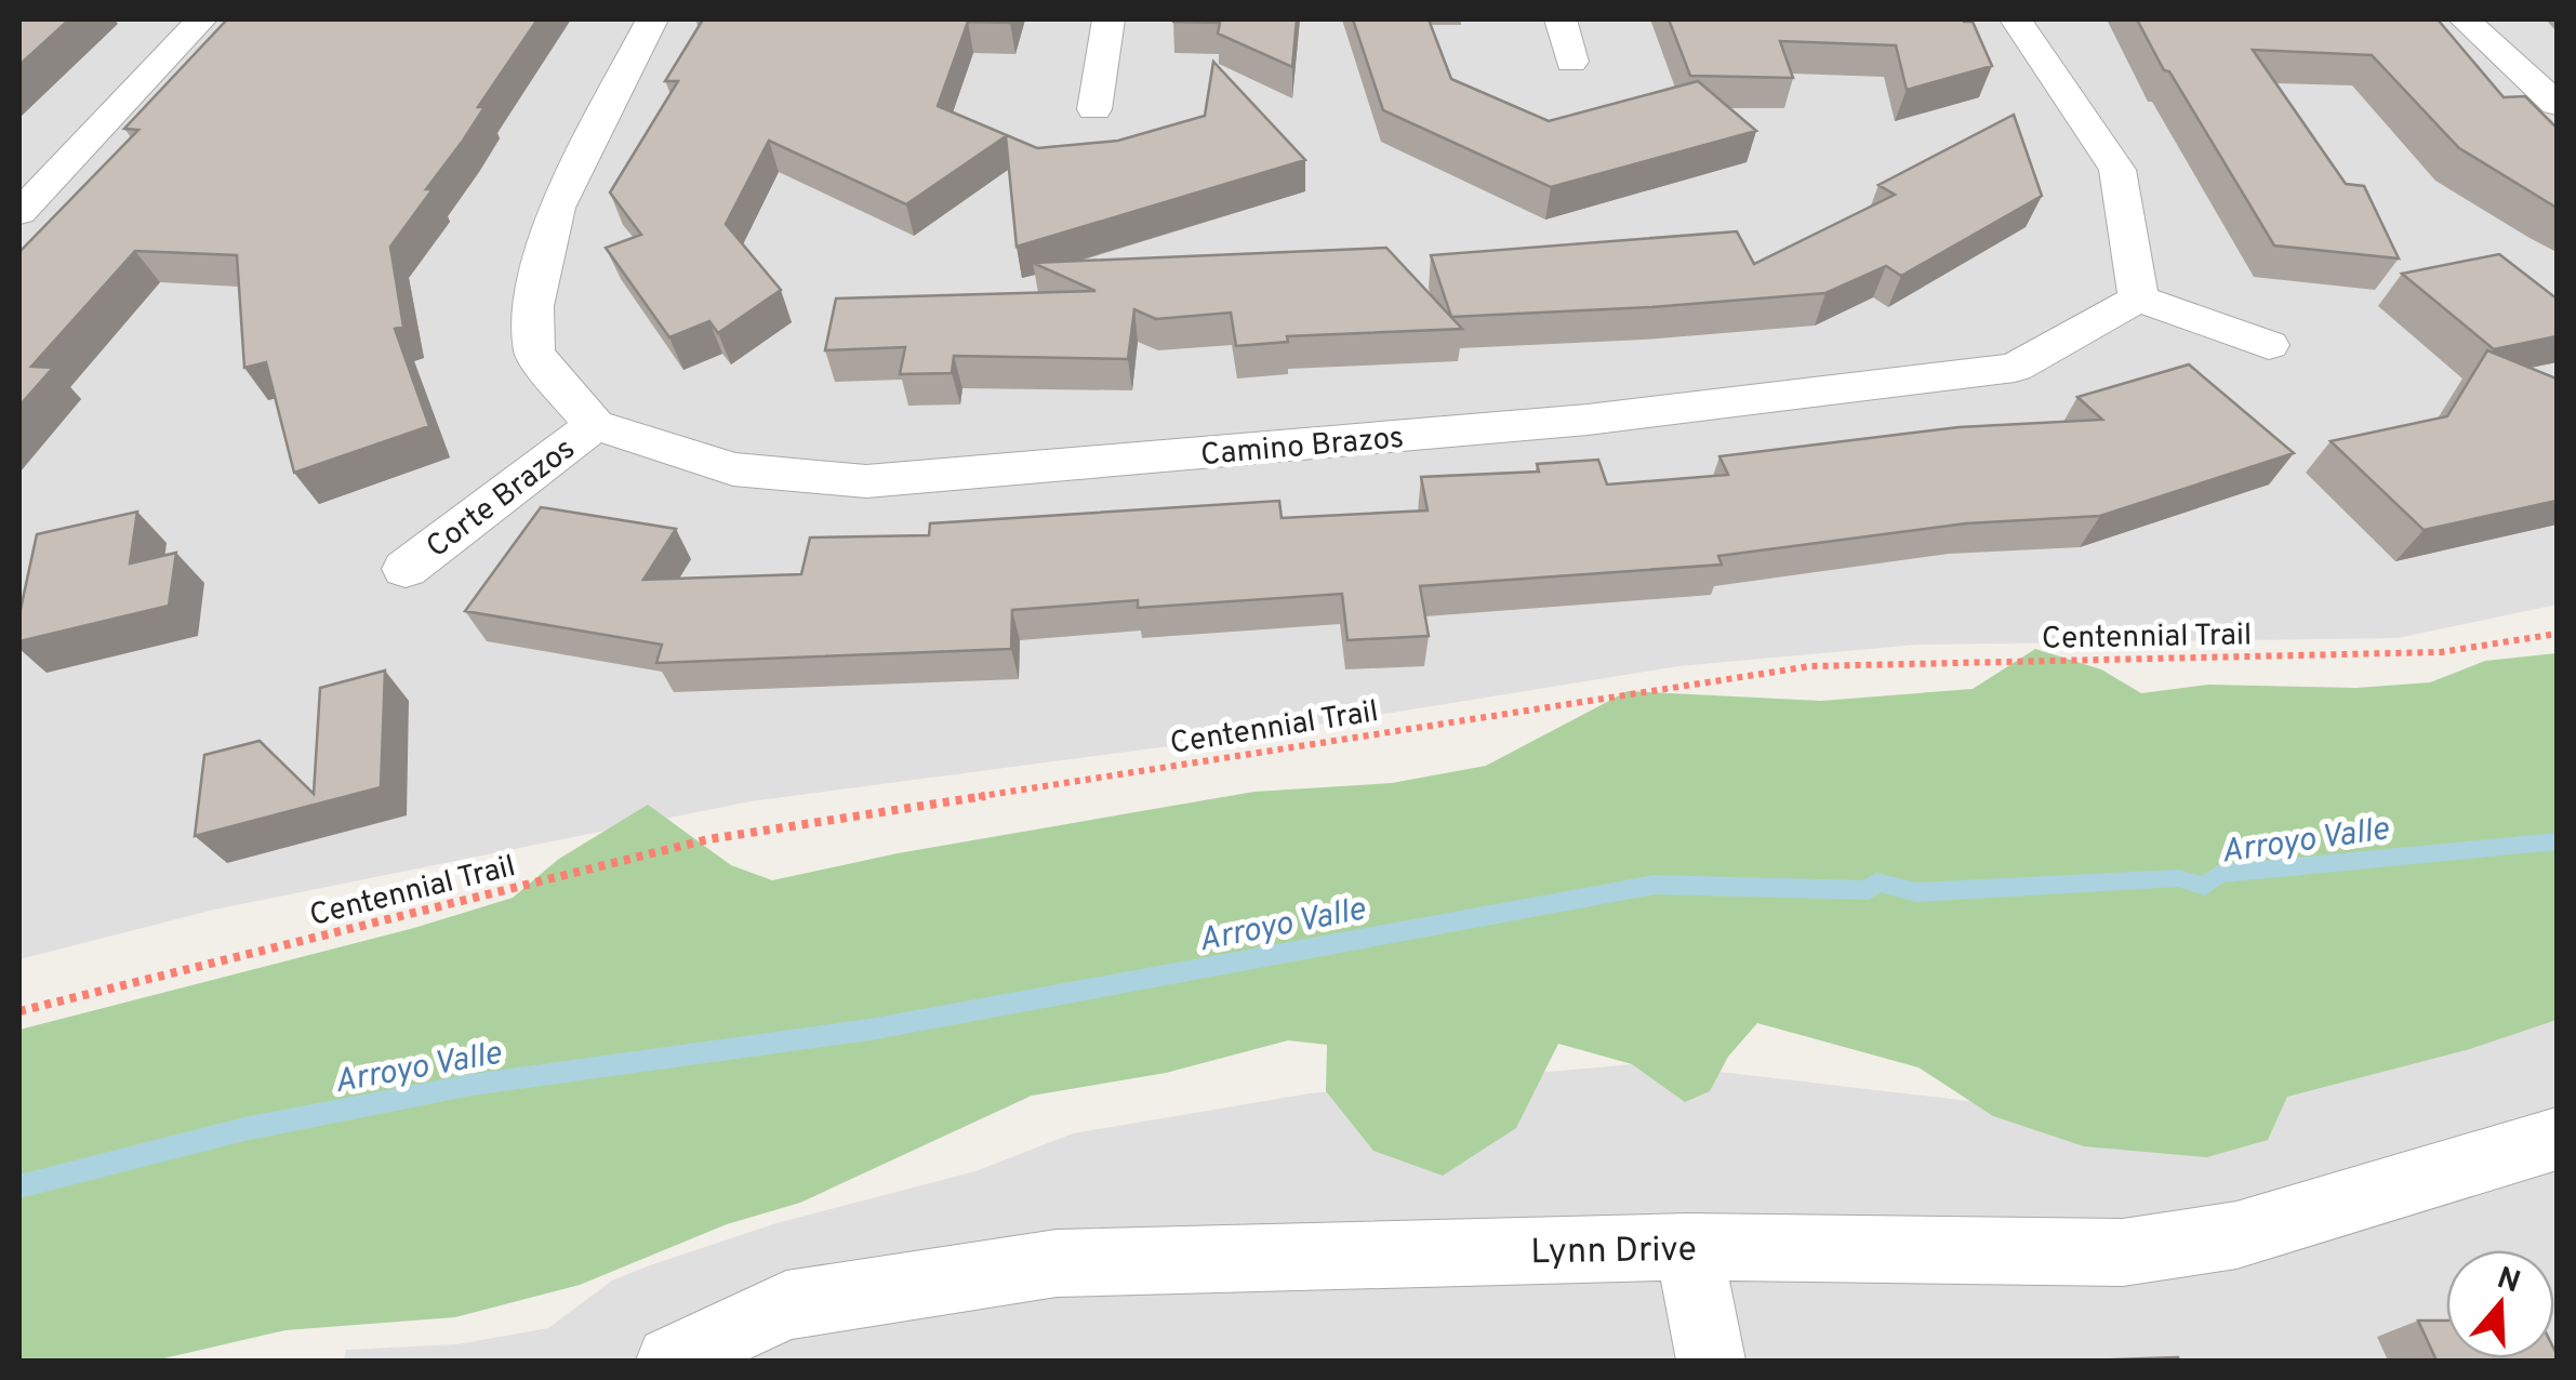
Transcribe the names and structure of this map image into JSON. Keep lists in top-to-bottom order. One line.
{"streets":{"street":["Camino Brazos","Corte Brazos","Lynn Drive"],"path":["Centennial Trail"]},"crossings":[["Camino Brazos","Corte Brazos"]],"water":["Arroyo Valle"],"north":"top"}
